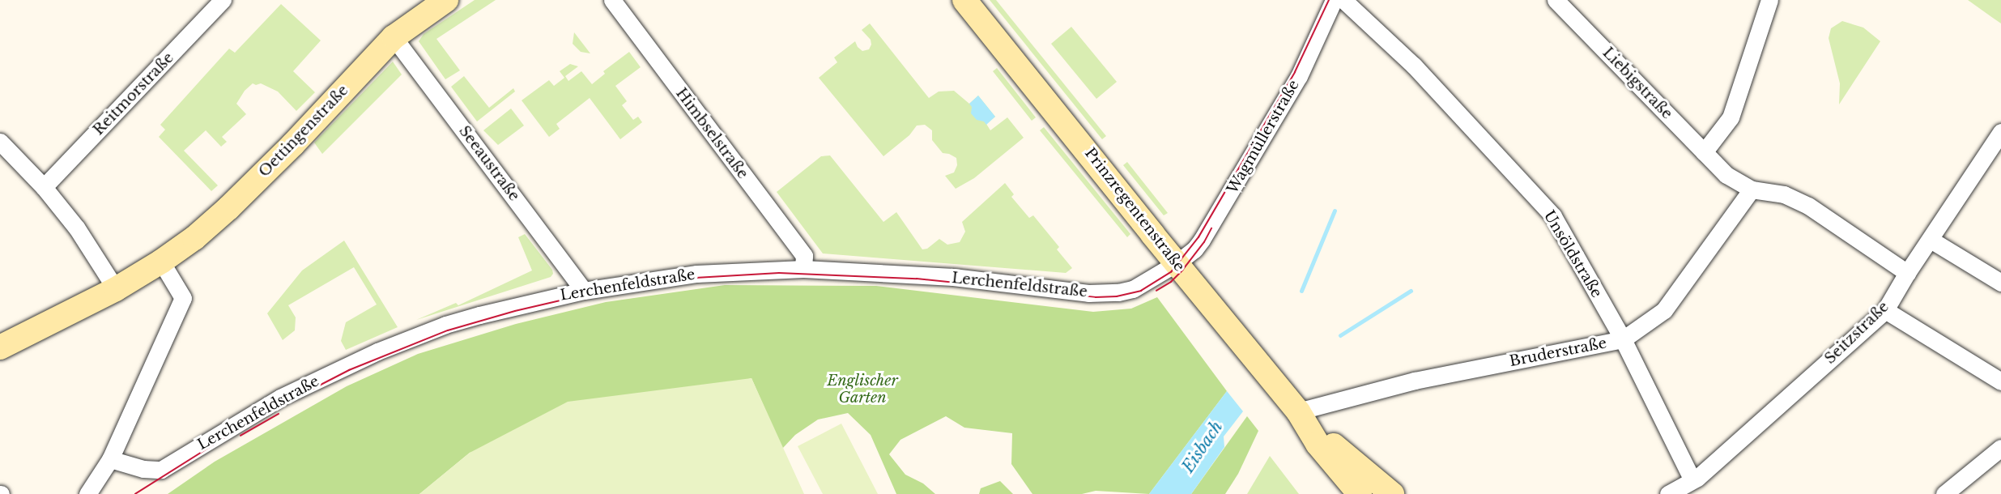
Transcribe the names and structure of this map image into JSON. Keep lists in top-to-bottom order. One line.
{"streets":{"main road":["Oettingenstraße","Prinzregentenstraße"],"street":["Liebigstraße","Reitmorstraße","Himbselstraße","Wagmüllerstraße","Seeaustraße","Unsöldstraße","Lerchenfeldstraße","Seitzstraße","Bruderstraße"]},"crossings":[["Liebigstraße","Bruderstraße"],["Oettingenstraße","Seeaustraße"],["Himbselstraße","Lerchenfeldstraße"],["Wagmüllerstraße","Prinzregentenstraße"],["Wagmüllerstraße","Lerchenfeldstraße"],["Seeaustraße","Lerchenfeldstraße"],["Prinzregentenstraße","Lerchenfeldstraße"],["Prinzregentenstraße","Bruderstraße"],["Unsöldstraße","Seitzstraße"],["Unsöldstraße","Bruderstraße"]],"water":["Eisbach"],"parks":["Englischer Garten"]}
